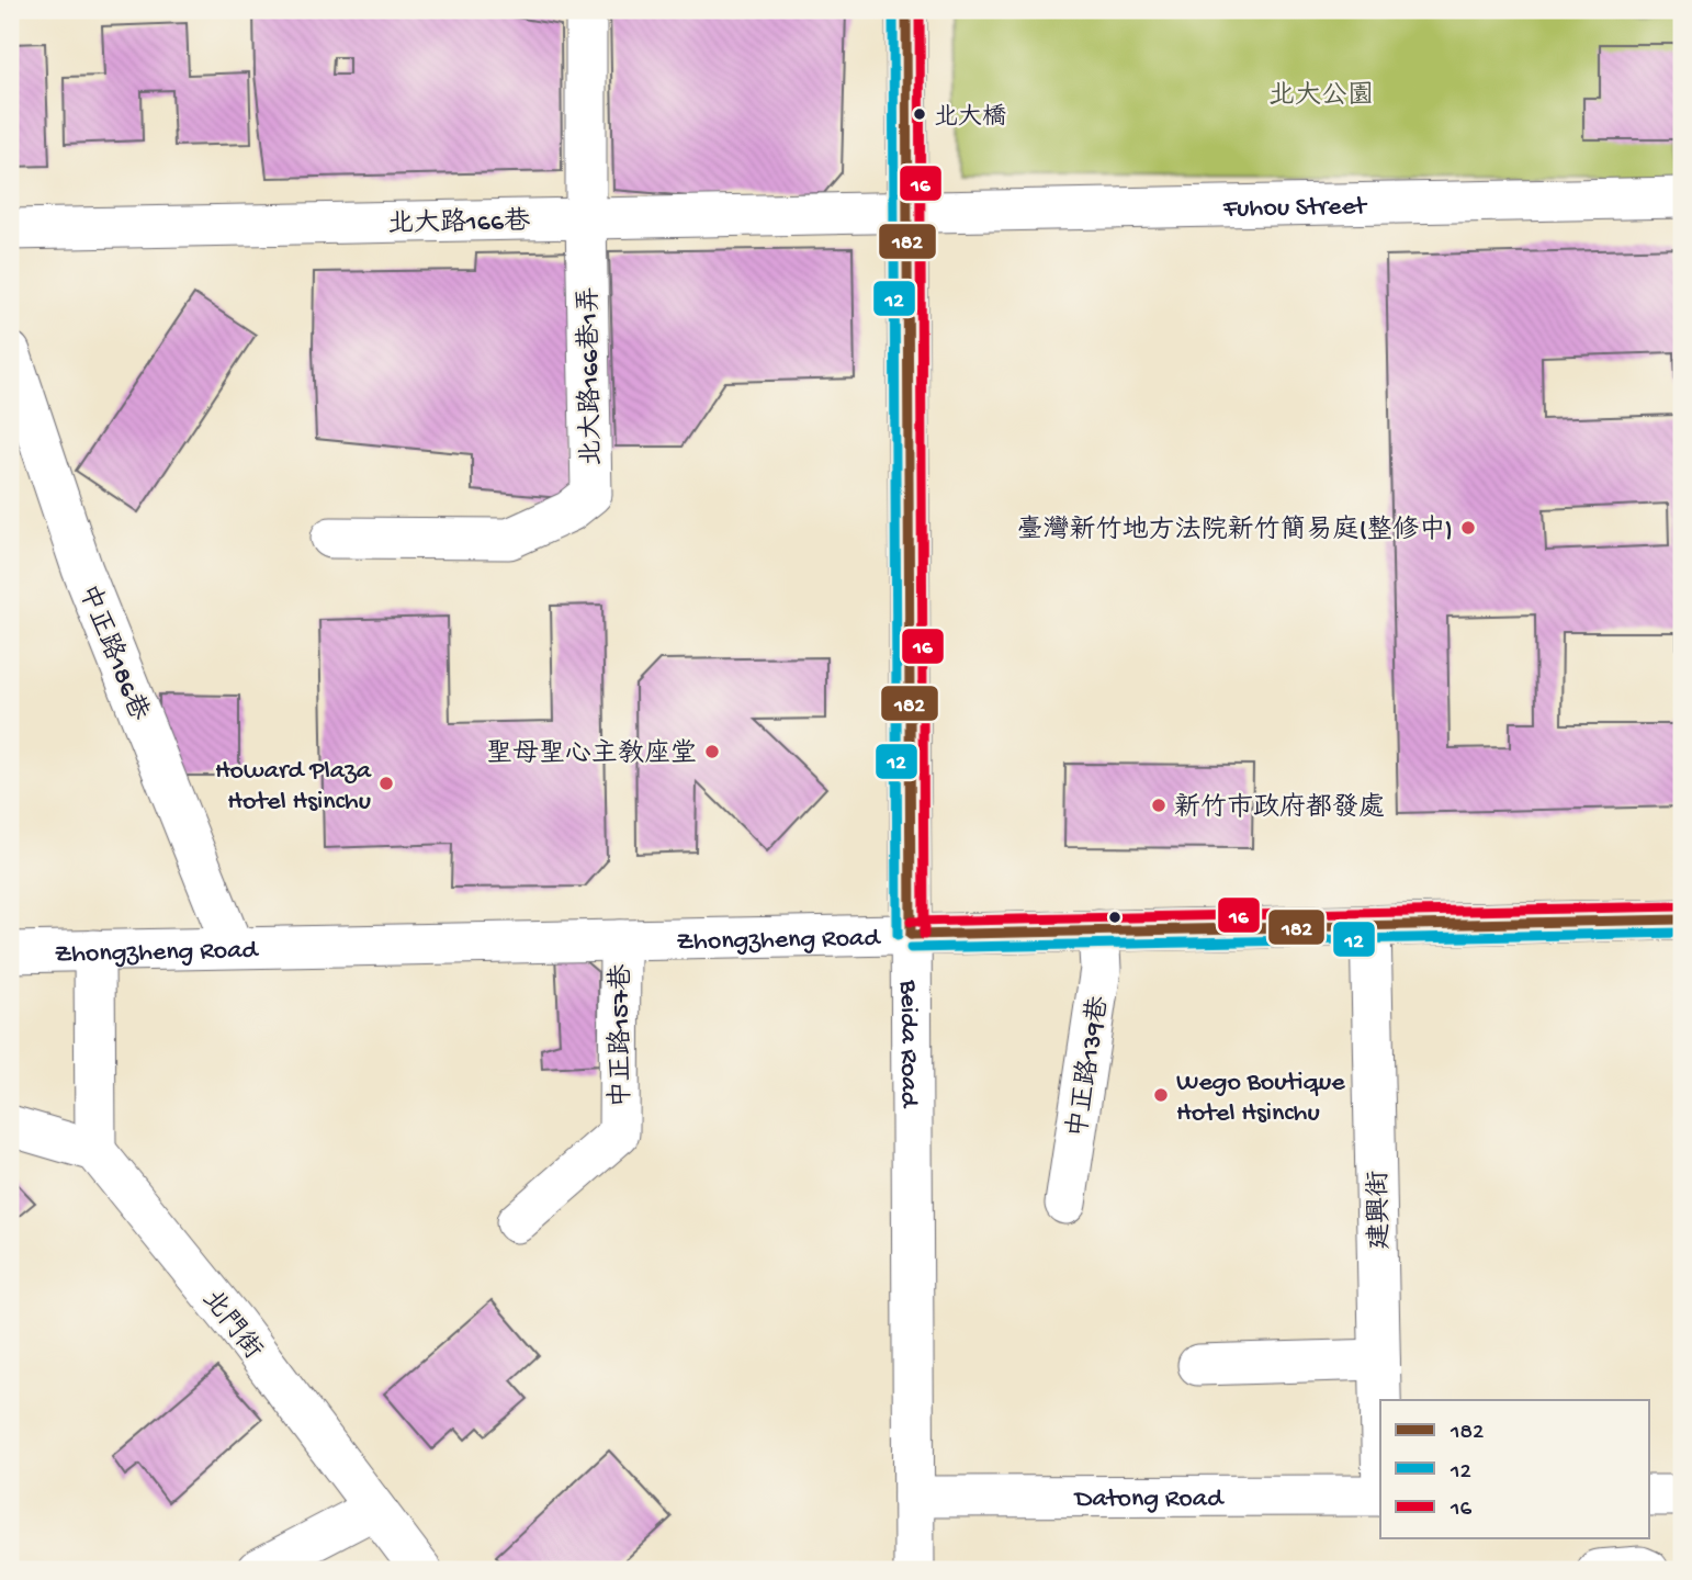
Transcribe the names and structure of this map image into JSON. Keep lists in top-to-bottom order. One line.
{"streets":{"street":["Fuhou Street","北大路166巷","北大路166巷1弄","中正路186巷","Zhongzheng Road","中正路157巷","Beida Road","中正路139巷","建興街","北門街","Datong Road"]},"crossings":[["Fuhou Street","北大路166巷"],["Fuhou Street","Beida Road"],["北大路166巷","北大路166巷1弄"],["北大路166巷","Beida Road"],["中正路186巷","Zhongzheng Road"],["Zhongzheng Road","中正路157巷"],["Zhongzheng Road","Beida Road"],["Zhongzheng Road","中正路139巷"],["Zhongzheng Road","建興街"],["Beida Road","Datong Road"]],"parks":["北大公園"],"places":["北大橋","臺灣新竹地方法院新竹簡易庭(整修中)","聖母聖心主教座堂","Howard Plaza Hotel Hsinchu","新竹市政府都發處","Wego Boutique Hotel Hsinchu"],"lines":["transit line 182","transit line 12","transit line 16"],"legend":["182","12","16"]}
